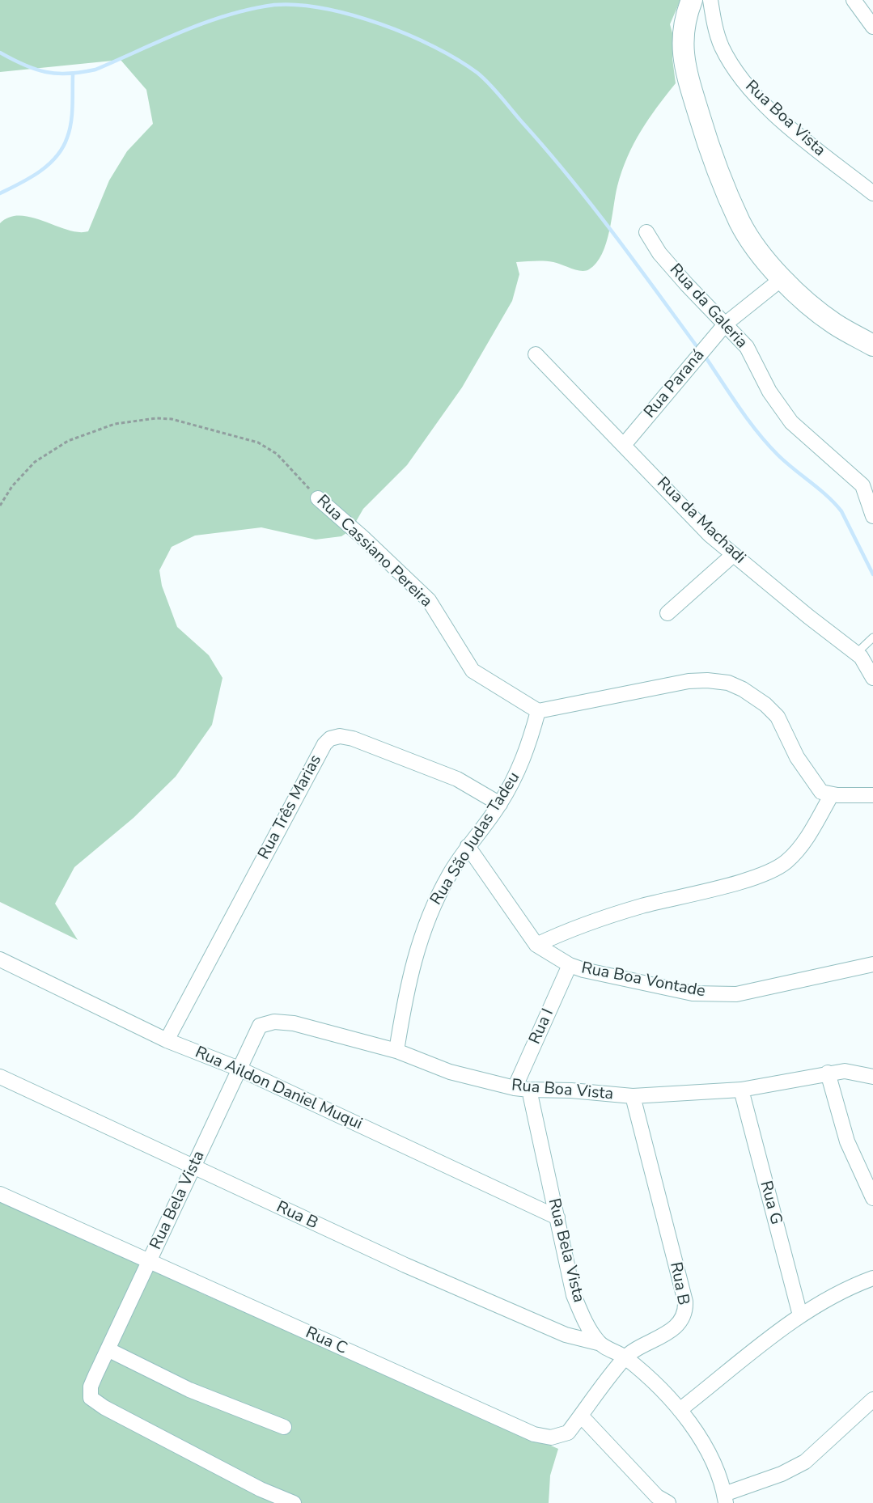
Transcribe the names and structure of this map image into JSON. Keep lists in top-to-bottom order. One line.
{"streets":{"street":["Rua Boa Vista","Rua da Galeria","Rua Paraná","Rua da Machadi","Rua Cassiano Pereira","Rua Três Marias","Rua São Judas Tadeu","Rua Boa Vontade","Rua I","Rua Aildon Daniel Muqui","Rua Bela Vista","Rua G","Rua B","Rua C"]},"crossings":[["Rua Boa Vista","Rua São Judas Tadeu"],["Rua Boa Vista","Rua I"],["Rua Boa Vista","Rua Bela Vista"],["Rua Boa Vista","Rua G"],["Rua Boa Vista","Rua B"],["Rua da Galeria","Rua Paraná"],["Rua Paraná","Rua da Machadi"],["Rua Cassiano Pereira","Rua São Judas Tadeu"],["Rua Três Marias","Rua São Judas Tadeu"],["Rua Três Marias","Rua Aildon Daniel Muqui"],["Rua São Judas Tadeu","Rua Boa Vontade"],["Rua Boa Vontade","Rua I"],["Rua I","Rua Bela Vista"],["Rua Aildon Daniel Muqui","Rua Bela Vista"],["Rua Bela Vista","Rua B"],["Rua Bela Vista","Rua C"],["Rua B","Rua C"]]}
